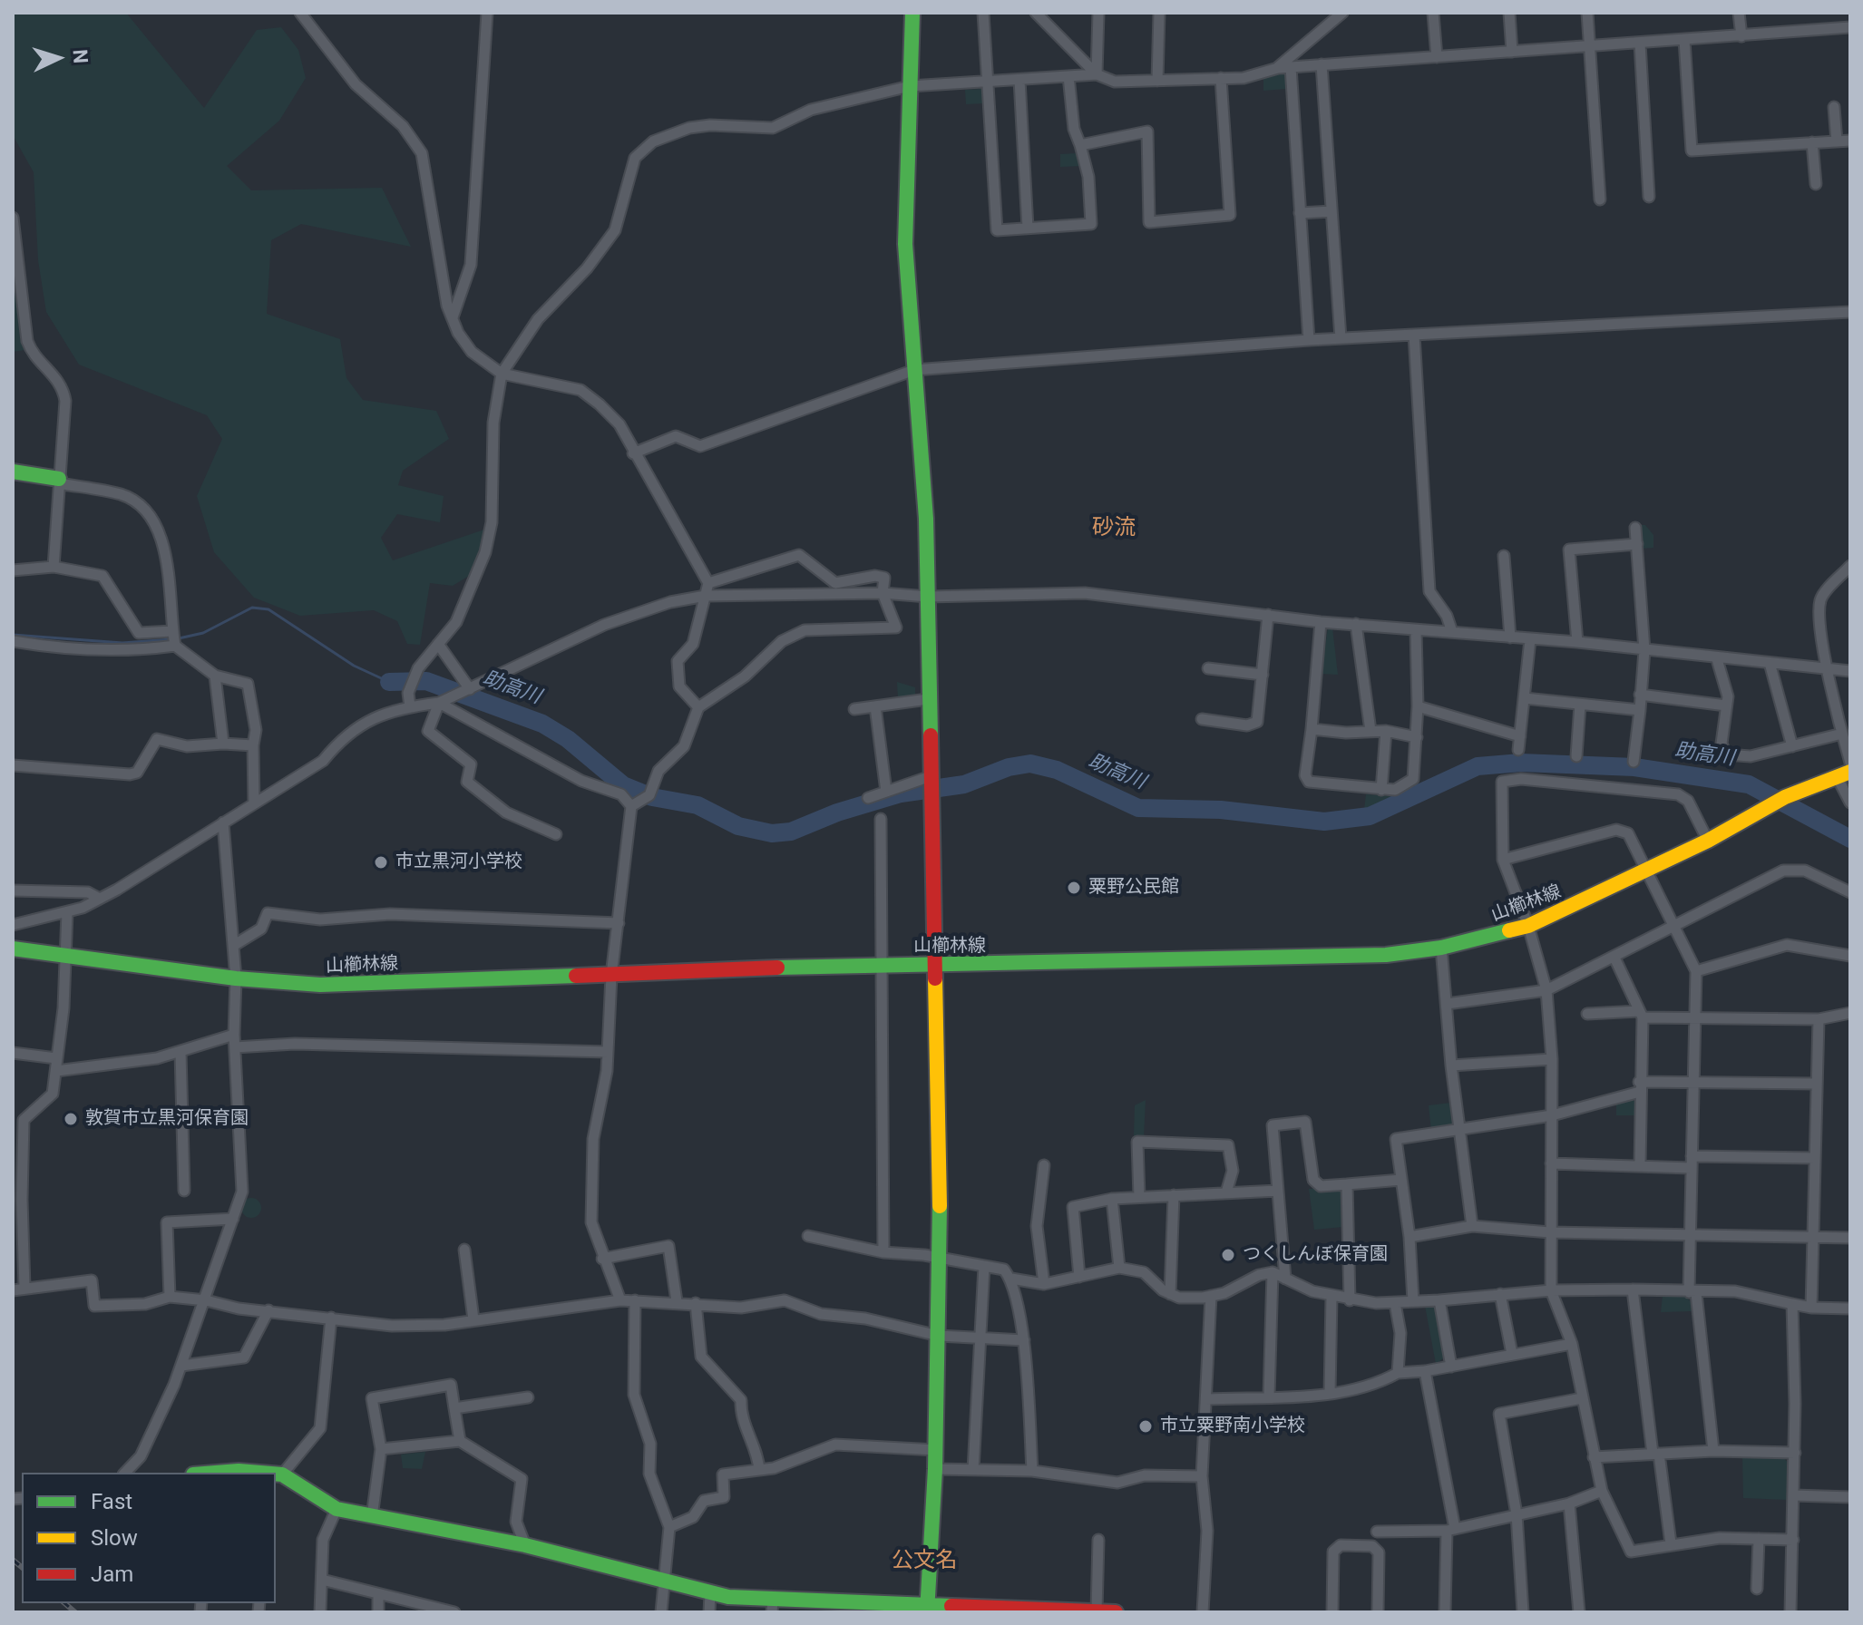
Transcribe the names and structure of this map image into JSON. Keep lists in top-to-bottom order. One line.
{"streets":{"street":["山櫛林線"]},"districts":["砂流","公文名"],"water":["助高川"],"places":["市立黒河小学校","粟野公民館","敦賀市立黒河保育園","つくしんぼ保育園","市立粟野南小学校"],"legend":["Fast","Slow","Jam"],"north":"right"}
